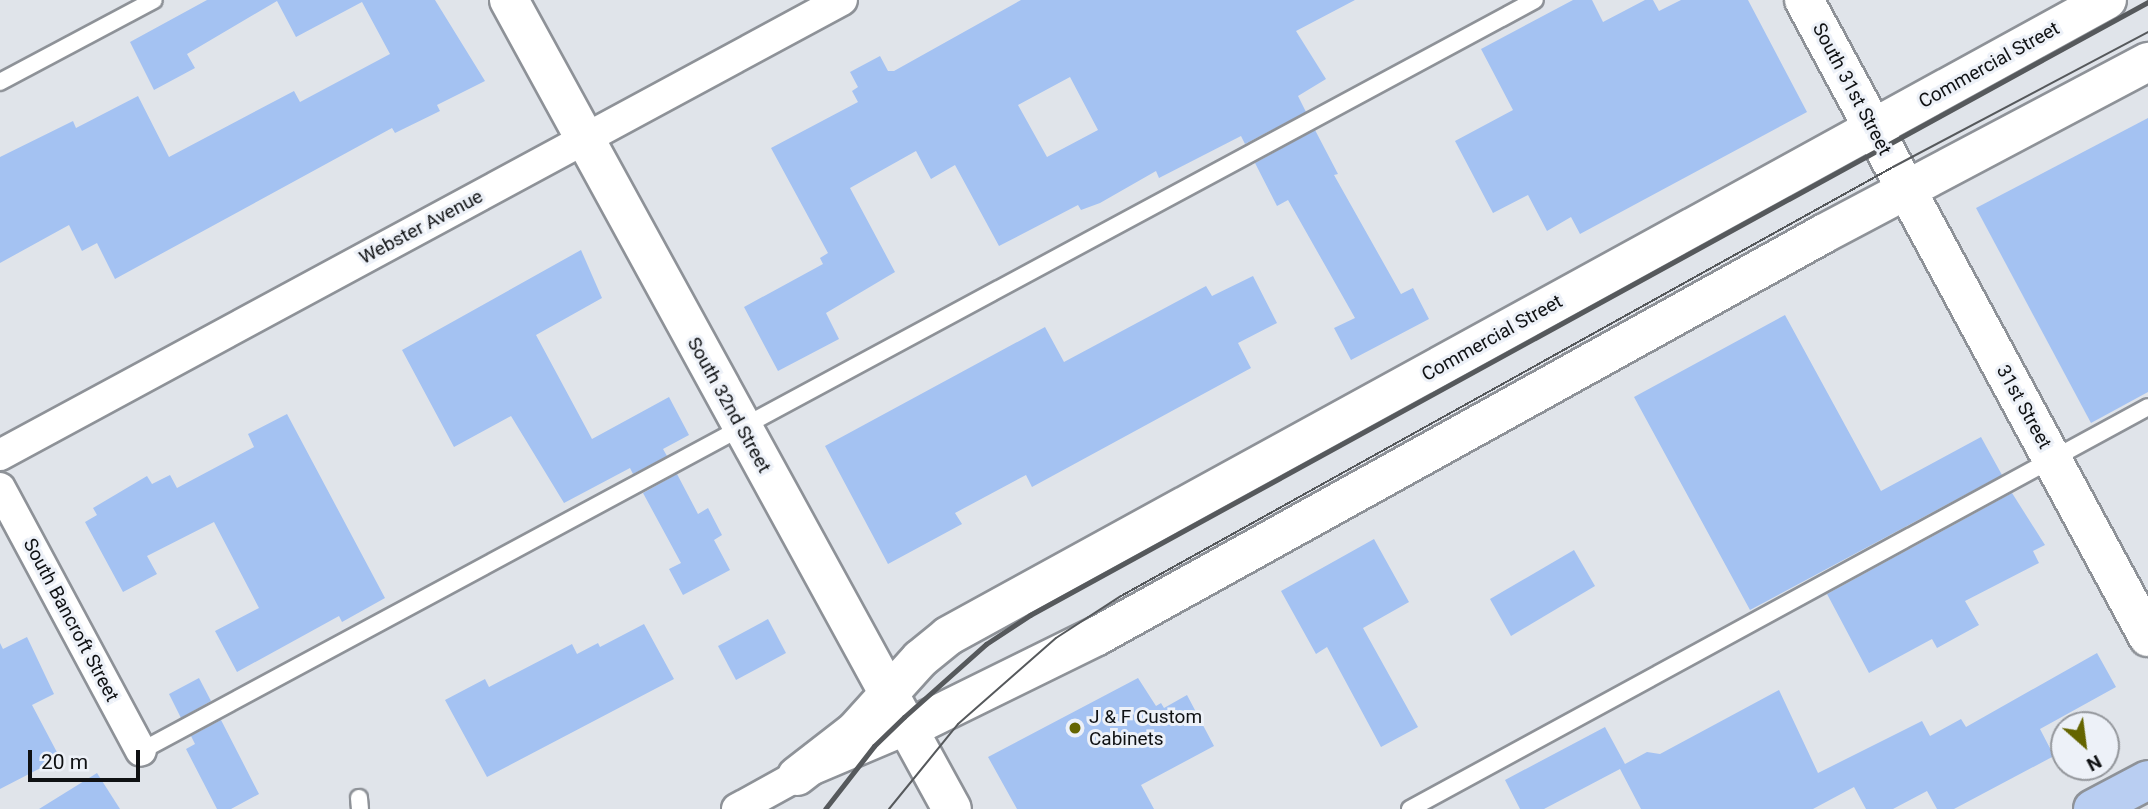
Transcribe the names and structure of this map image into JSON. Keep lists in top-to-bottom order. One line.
{"streets":{"main road":["Commercial Street","South 31st Street","South 32nd Street","31st Street"],"street":["Webster Avenue","South Bancroft Street"]},"crossings":[["Commercial Street","South 31st Street"],["Commercial Street","South 32nd Street"],["South 31st Street","31st Street"],["Webster Avenue","South 32nd Street"]],"places":["J & F Custom Cabinets"],"scale_bar":"20 m","north":"bottom right"}
